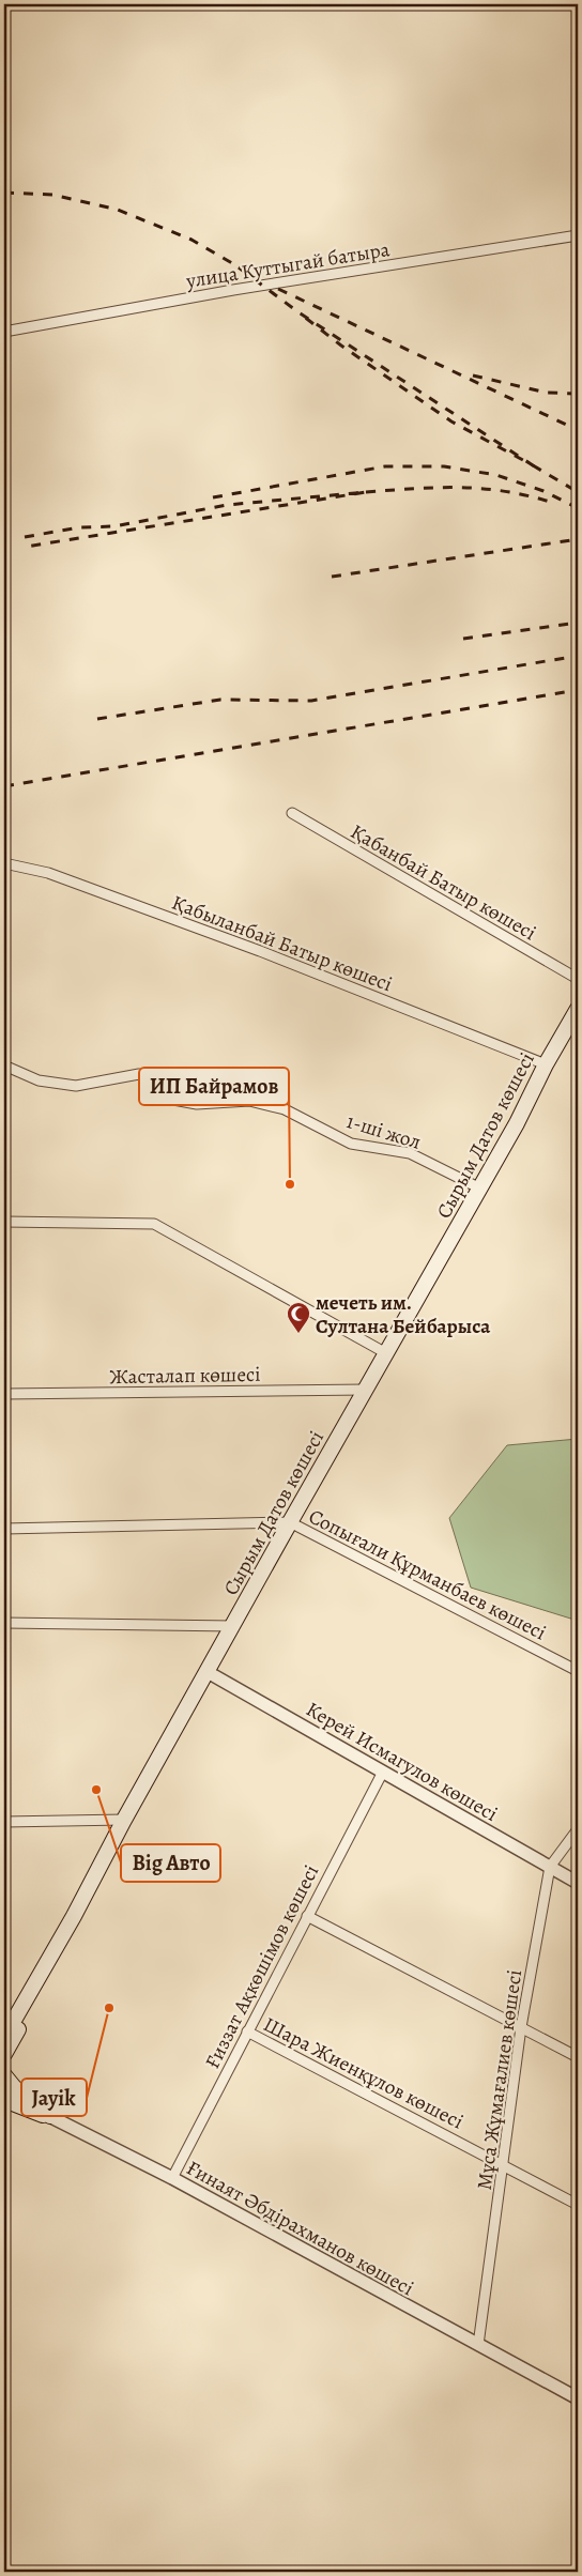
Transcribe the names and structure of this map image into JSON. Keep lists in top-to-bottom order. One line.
{"streets":{"main road":["Сырым Датов көшесі"],"street":["улица Куттыгай батыра","Қабанбай Батыр көшесі","Қабыланбай Батыр көшесі","1-ші жол","Жасталап көшесі","Сопығали Құрманбаев көшесі","Керей Исмагулов көшесі","Ғиззат Ақкөшімов көшесi","Шара Жиенқұлов көшесі","Мұса Жұмағалиев көшесі","Ғинаят Әбдірахманов көшесі"]},"crossings":[["Қабыланбай Батыр көшесі","Сырым Датов көшесі"],["1-ші жол","Сырым Датов көшесі"],["Сырым Датов көшесі","Жасталап көшесі"],["Сырым Датов көшесі","Сопығали Құрманбаев көшесі"],["Сырым Датов көшесі","Керей Исмагулов көшесі"],["Керей Исмагулов көшесі","Ғиззат Ақкөшімов көшесi"],["Керей Исмагулов көшесі","Мұса Жұмағалиев көшесі"],["Ғиззат Ақкөшімов көшесi","Шара Жиенқұлов көшесі"],["Ғиззат Ақкөшімов көшесi","Ғинаят Әбдірахманов көшесі"],["Шара Жиенқұлов көшесі","Мұса Жұмағалиев көшесі"],["Мұса Жұмағалиев көшесі","Ғинаят Әбдірахманов көшесі"]],"places":{"other":["ИП Байрамов","Big Авто","Jayik"],"mosque":["мечеть им. Султана Бейбарыса"]}}
